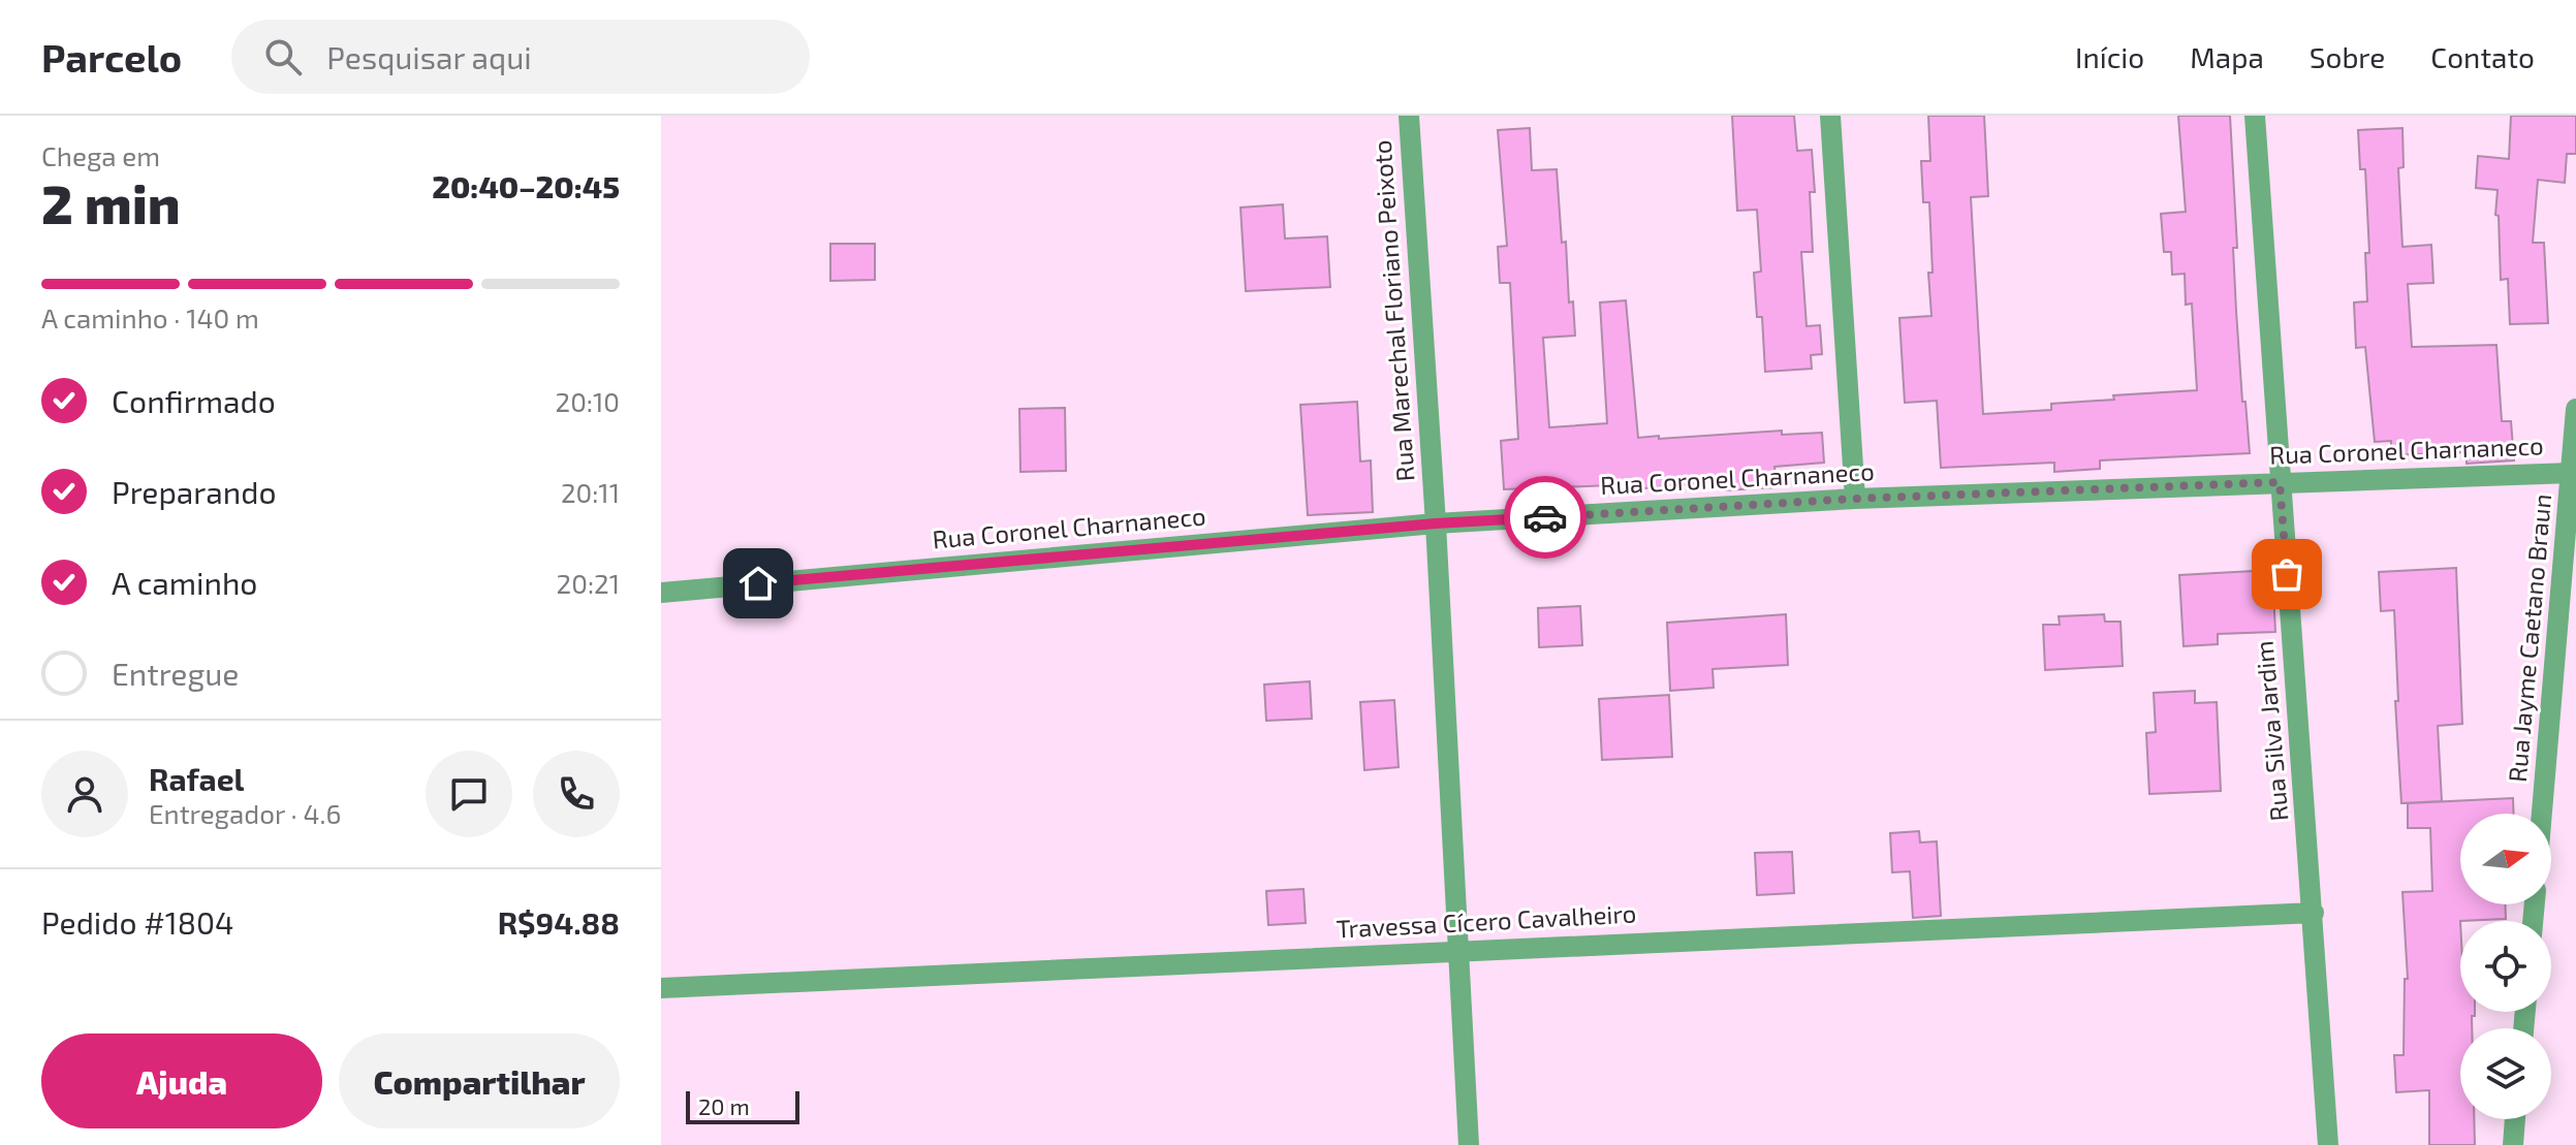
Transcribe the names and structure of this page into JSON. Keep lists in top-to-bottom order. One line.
{"streets":{"street":["Rua Marechal Floriano Peixoto","Rua Coronel Charnaneco","Rua Jayme Caetano Braun","Rua Silva Jardim","Travessa Cícero Cavalheiro"]},"crossings":[["Rua Marechal Floriano Peixoto","Rua Coronel Charnaneco"],["Rua Marechal Floriano Peixoto","Travessa Cícero Cavalheiro"],["Rua Coronel Charnaneco","Rua Jayme Caetano Braun"],["Rua Coronel Charnaneco","Rua Silva Jardim"],["Rua Silva Jardim","Travessa Cícero Cavalheiro"]],"scale_bar":"20 m","north":"right","page":{"header":"Parcelo","search":"Pesquisar aqui","nav":["Início","Mapa","Sobre","Contato"],"heading":["2 min","Chega em","20:40–20:45"],"panel":["Rafael","Entregador · 4.6","Pedido #1804","R$94.88"],"bar":"A caminho · 140 m","list":[["Confirmado","20:10"],["Preparando","20:11"],["A caminho","20:21"],"Entregue"],"buttons":["Ajuda","Compartilhar"],"scale":"20 m"}}
